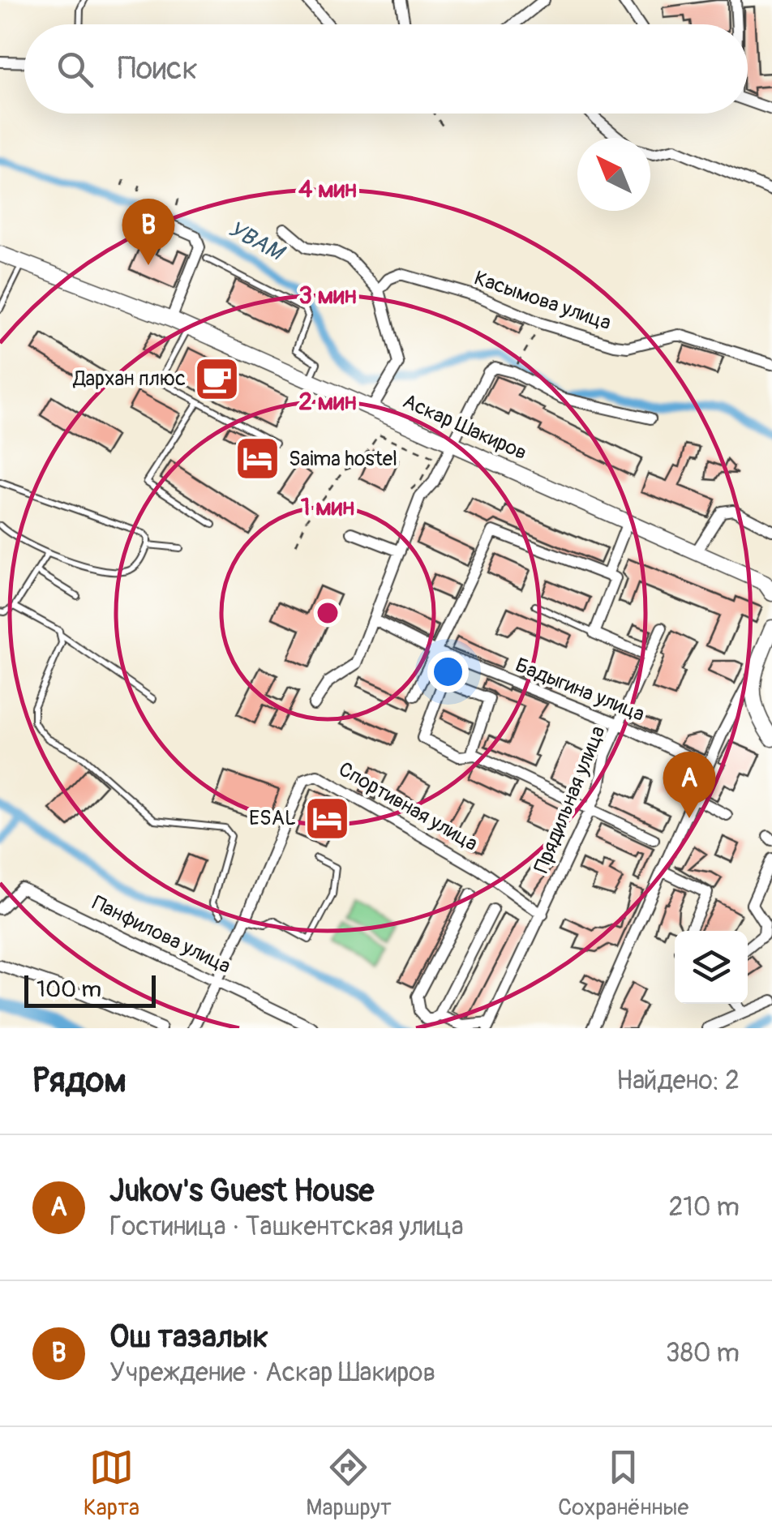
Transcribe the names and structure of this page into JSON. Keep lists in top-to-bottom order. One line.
{"streets":{"main road":["Аскар Шакиров"],"street":["Касымова улица","Бадыгина улица","Прядильная улица","Спортивная улица","Панфилова улица"]},"crossings":[["Бадыгина улица","Прядильная улица"],["Прядильная улица","Спортивная улица"]],"water":["УВАМ"],"places":{"cafe":["Дархан плюс"],"hotel":["Saima hostel","ESAL"]},"scale_bar":"100 m","north":"top left","page":{"search":"Поиск","pins":["B","A"],"scale":"100 m","heading":["Рядом","Найдено: 2"],"list":[{"mark":"A","name":"Jukov's Guest House","note":"Гостиница · Ташкентская улица","value":"210 m"},{"mark":"B","name":"Ош тазалык","note":"Учреждение · Аскар Шакиров","value":"380 m"}],"nav":["Карта","Маршрут","Сохранённые"]},"rings":["4 мин","3 мин","2 мин","1 мин"]}
